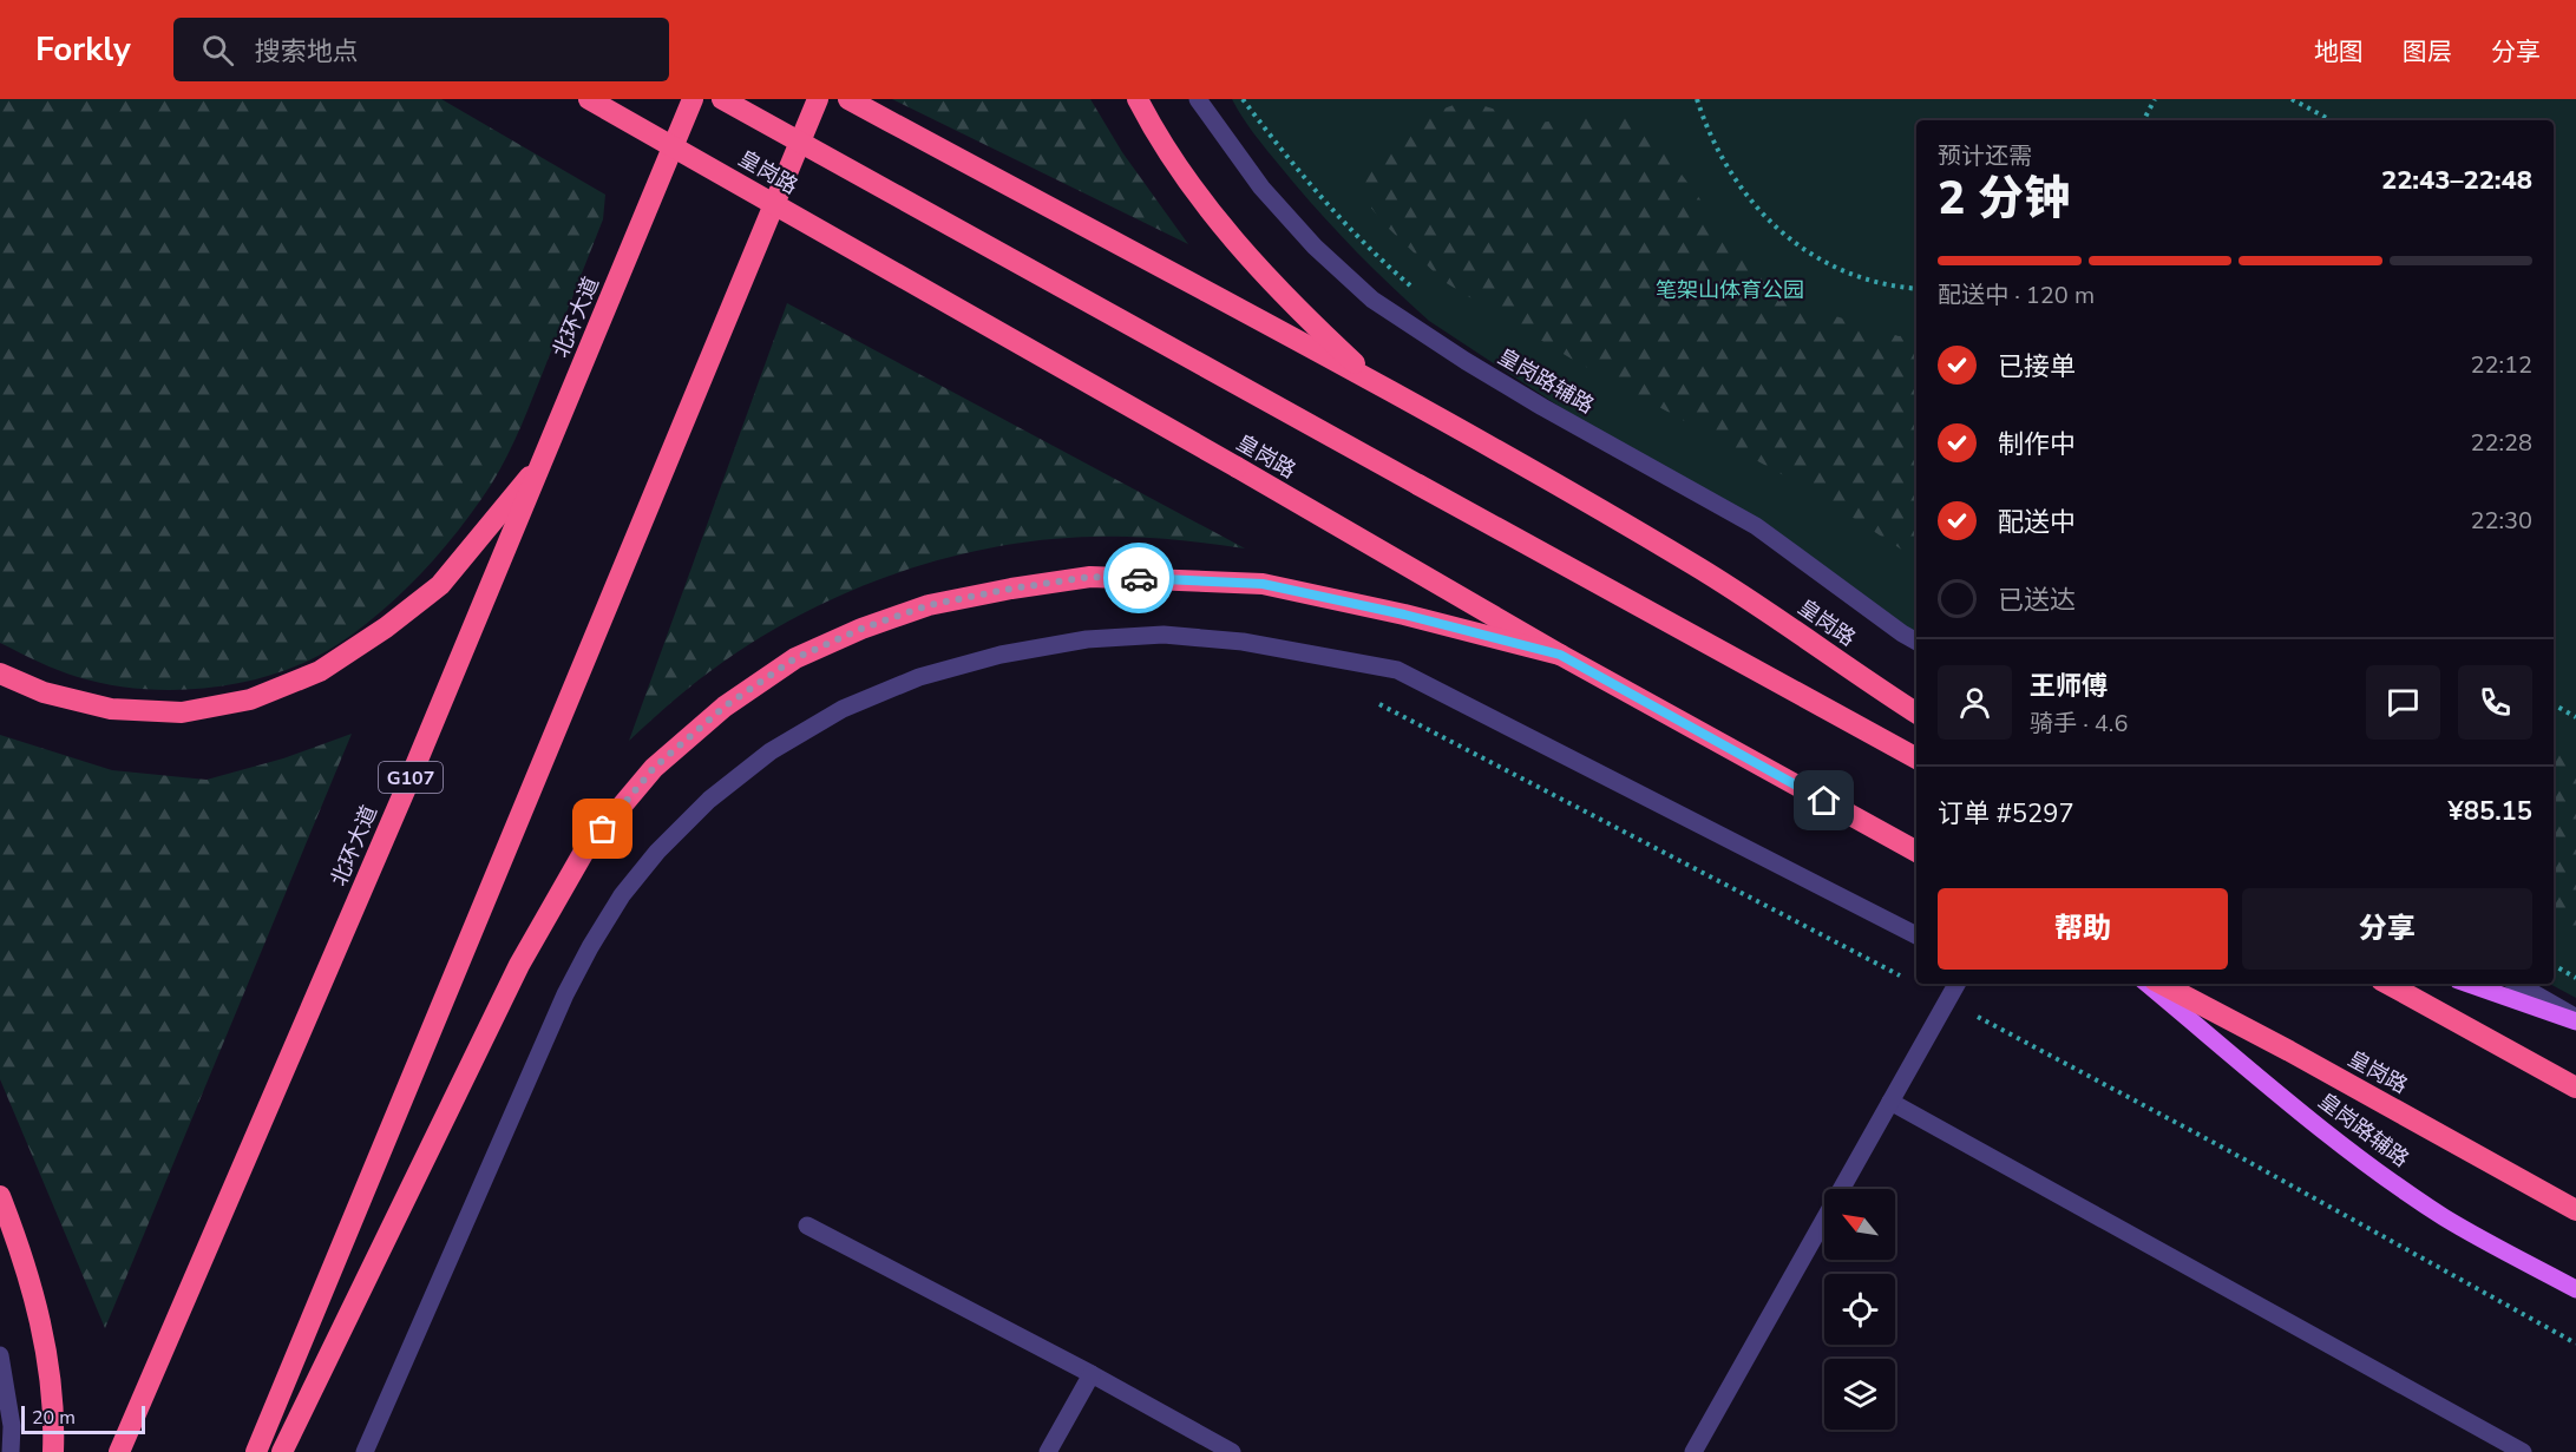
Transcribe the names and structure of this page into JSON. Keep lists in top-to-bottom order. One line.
{"streets":{"highway":["皇岗路","北环大道","G107"],"main road":["皇岗路辅路"]},"parks":["笔架山体育公园"],"scale_bar":"20 m","north":"top left","page":{"header":"Forkly","search":"搜索地点","nav":["地图","图层","分享"],"heading":["2 分钟","预计还需","22:43–22:48"],"panel":["王师傅","骑手 · 4.6","订单 #5297","¥85.15"],"bar":"配送中 · 120 m","list":[["已接单","22:12"],["制作中","22:28"],["配送中","22:30"],"已送达"],"buttons":["帮助","分享"],"scale":"20 m"}}
